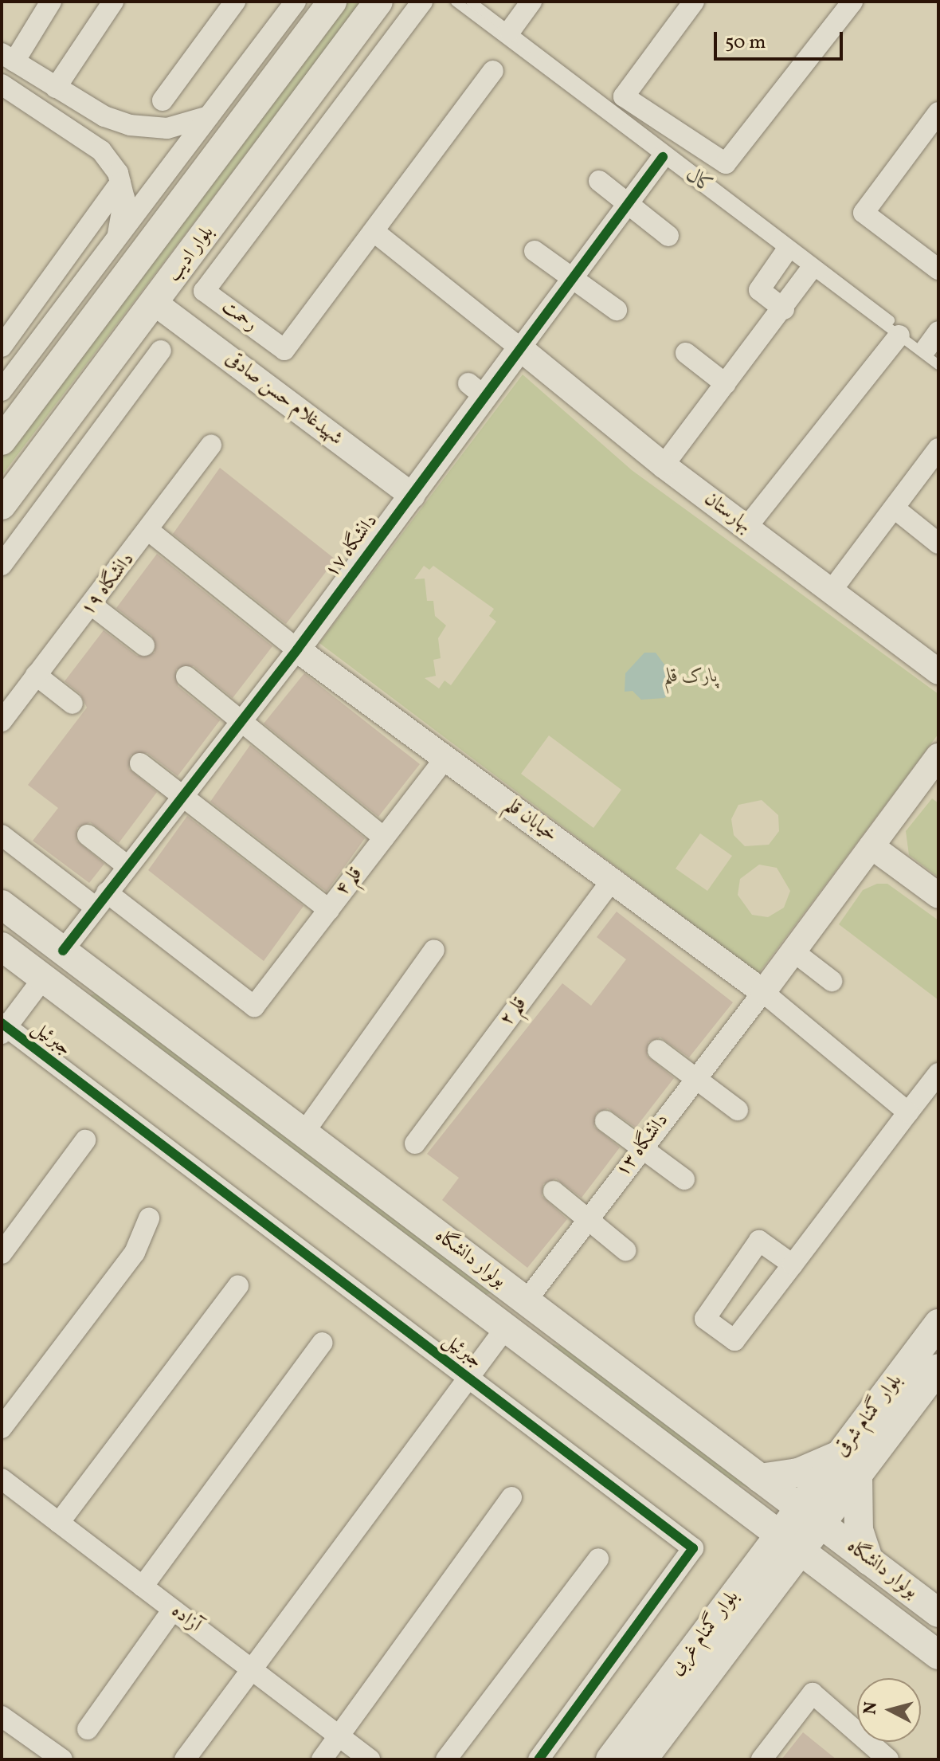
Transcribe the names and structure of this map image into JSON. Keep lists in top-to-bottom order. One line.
{"streets":{"main road":["بلوار ادیب","بولوار دانشگاه","بلوار گمنام شرقی","بلوار گمنام غربی"],"street":["رحمت","شهیدغلام حسن صادقی","بهارستان","دانشگاه ۱۷","دانشگاه ۱۹","خیابان قلم","قلم ۴","قلم ۲","جبرئیل","دانشگاه ۱۳","آزاده"]},"crossings":[["بلوار ادیب","شهیدغلام حسن صادقی"],["شهیدغلام حسن صادقی","دانشگاه ۱۷"],["بهارستان","دانشگاه ۱۷"],["دانشگاه ۱۷","خیابان قلم"],["دانشگاه ۱۷","قلم ۴"],["دانشگاه ۱۷","بولوار دانشگاه"],["خیابان قلم","قلم ۴"],["خیابان قلم","قلم ۲"],["خیابان قلم","دانشگاه ۱۳"],["دانشگاه ۱۳","بولوار دانشگاه"],["بولوار دانشگاه","بلوار گمنام شرقی"],["بولوار دانشگاه","بلوار گمنام غربی"],["بلوار گمنام شرقی","بلوار گمنام غربی"]],"water":["کال"],"parks":["پارک قلم"],"scale_bar":"50 m","north":"left"}
